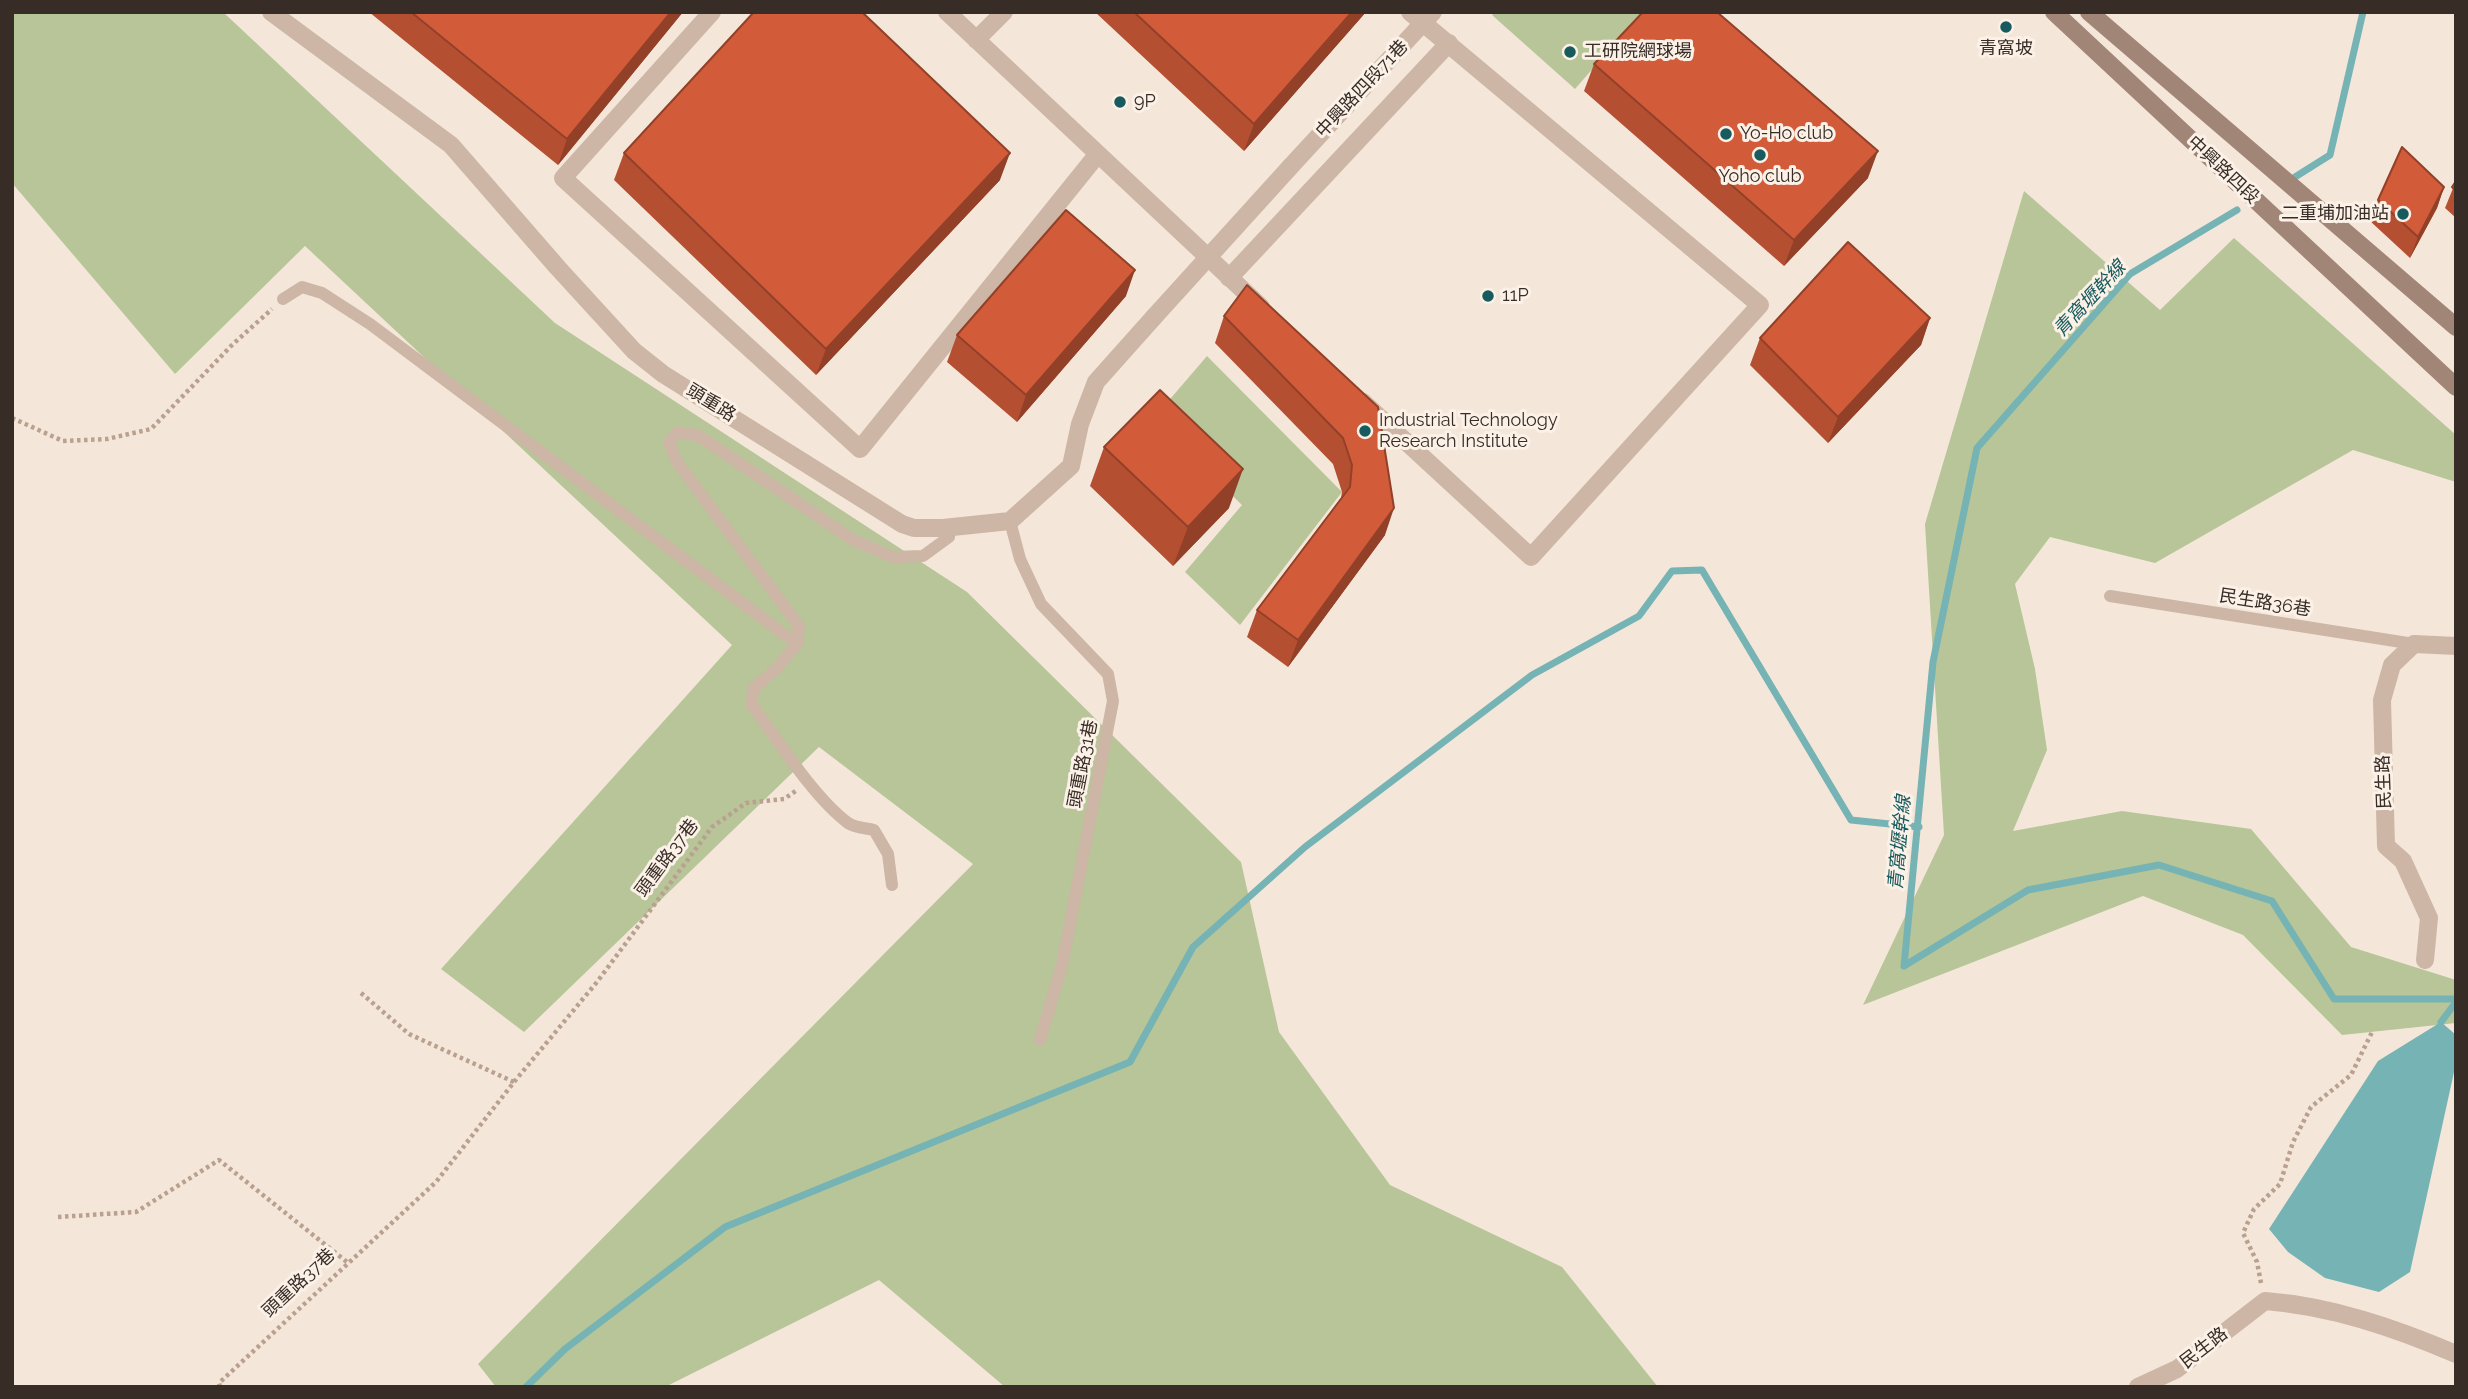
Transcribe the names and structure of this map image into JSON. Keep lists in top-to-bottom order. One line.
{"streets":{"main road":["中興路四段"],"street":["中興路四段71巷","頭重路","民生路"],"lane":["民生路36巷","頭重路31巷"],"path":["頭重路37巷"]},"crossings":[["中興路四段71巷","頭重路"],["中興路四段71巷","頭重路31巷"],["頭重路","頭重路31巷"],["民生路36巷","民生路"]],"water":["青窩壢幹線"],"places":["青窩坡","工研院網球場","9P","Yo-Ho club","Yoho club","二重埔加油站","11P","Industrial Technology Research Institute"]}
